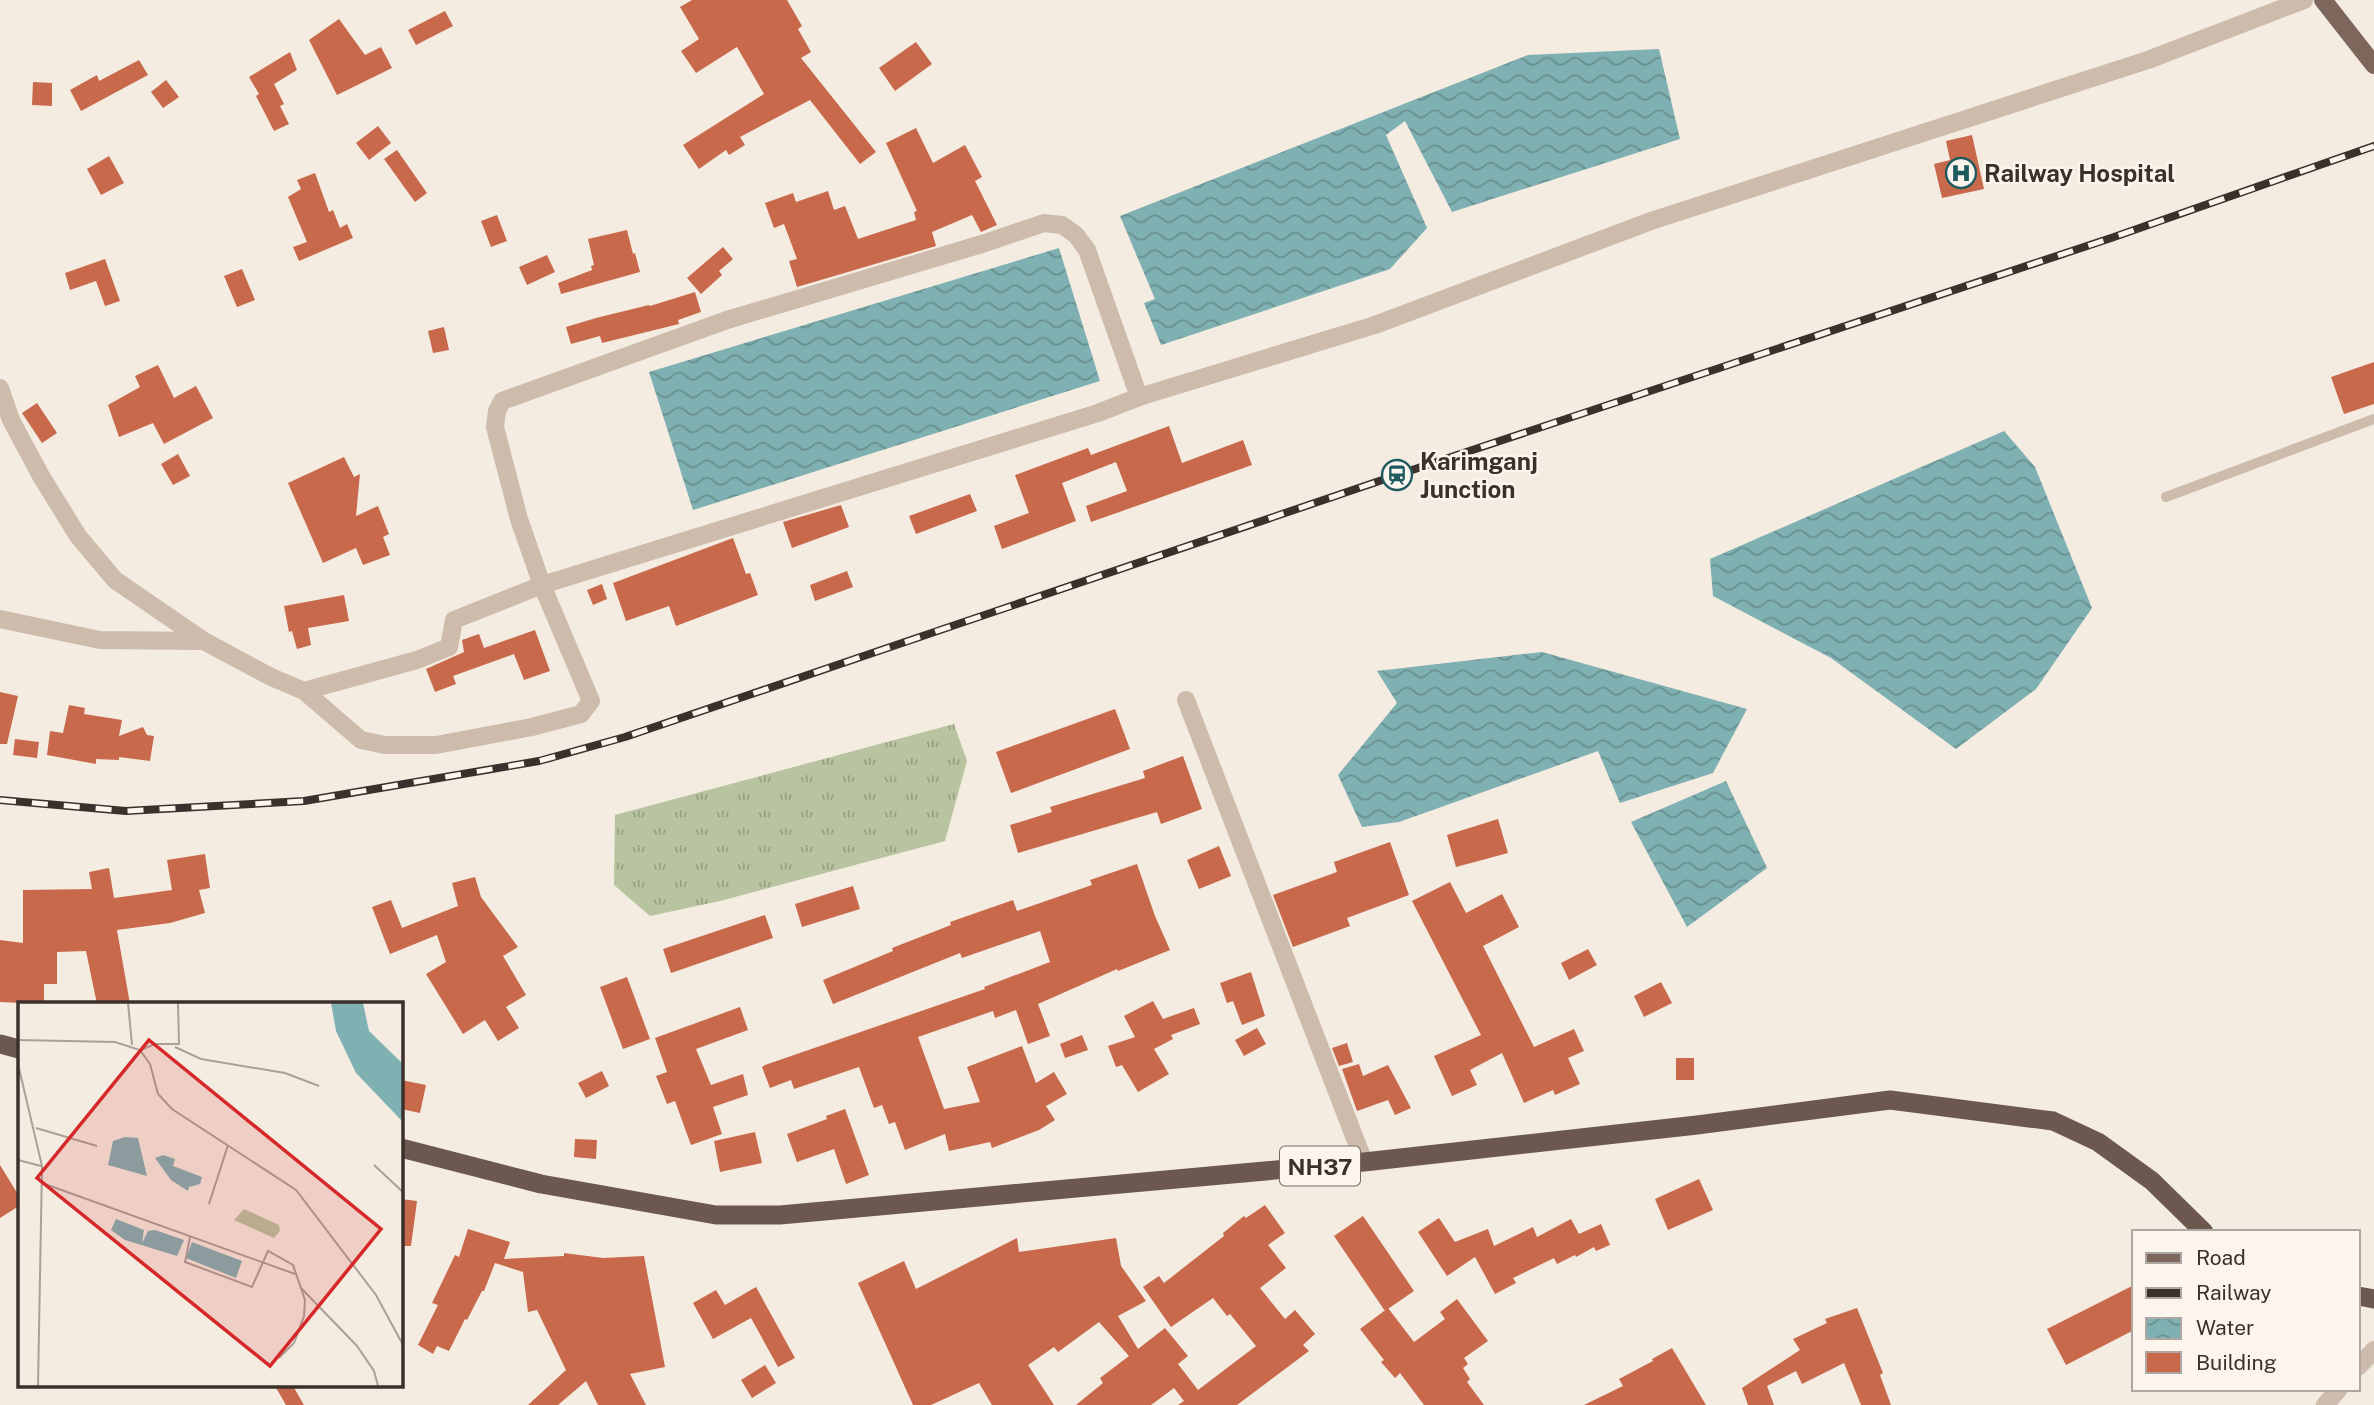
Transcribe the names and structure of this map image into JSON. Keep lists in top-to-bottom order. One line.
{"streets":{"highway":["NH37"]},"places":{"hospital":["Railway Hospital"],"station":["Karimganj Junction"]},"legend":["Road","Railway","Water","Building"]}
